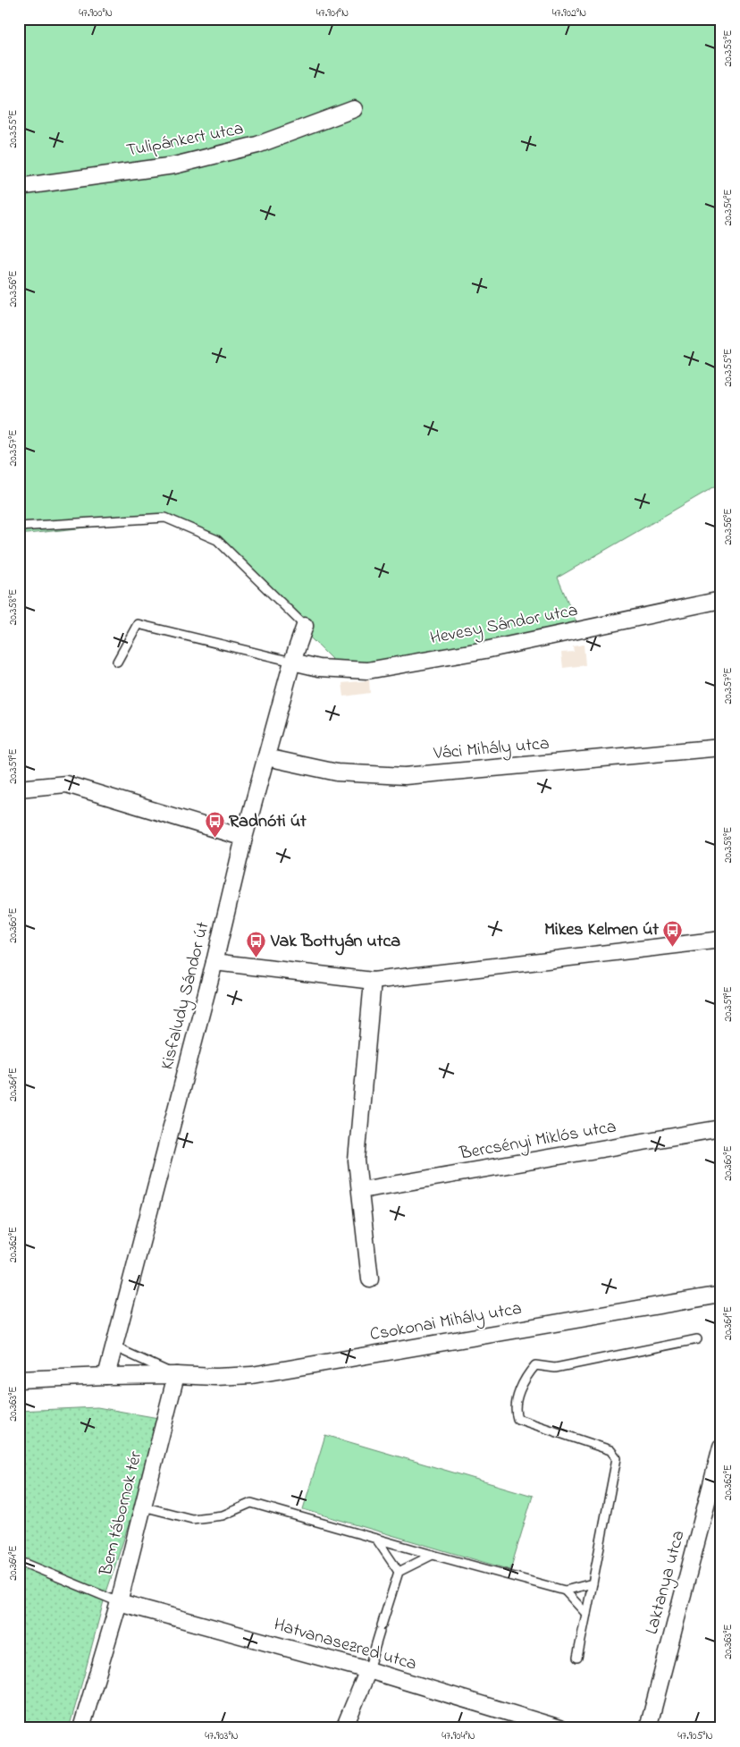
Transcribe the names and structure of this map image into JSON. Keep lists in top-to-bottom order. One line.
{"streets":{"street":["Tulipánkert utca","Hevesy Sándor utca","Váci Mihály utca","Kisfaludy Sándor út","Bercsényi Miklós utca","Csokonai Mihály utca","Bem tábornok tér","Laktanya utca","Hatvanasezred utca"]},"crossings":[["Hevesy Sándor utca","Kisfaludy Sándor út"],["Váci Mihály utca","Kisfaludy Sándor út"],["Csokonai Mihály utca","Bem tábornok tér"],["Bem tábornok tér","Hatvanasezred utca"]],"places":{"bus stop":["Radnóti út","Mikes Kelmen út","Vak Bottyán utca"]},"coordinates":["47.900°N","47.901°N","47.902°N","20.353°E","20.355°E","20.354°E","20.356°E","20.357°E","20.358°E","20.359°E","20.360°E","20.361°E","20.362°E","20.363°E","20.364°E","47.903°N","47.904°N","47.905°N"]}
